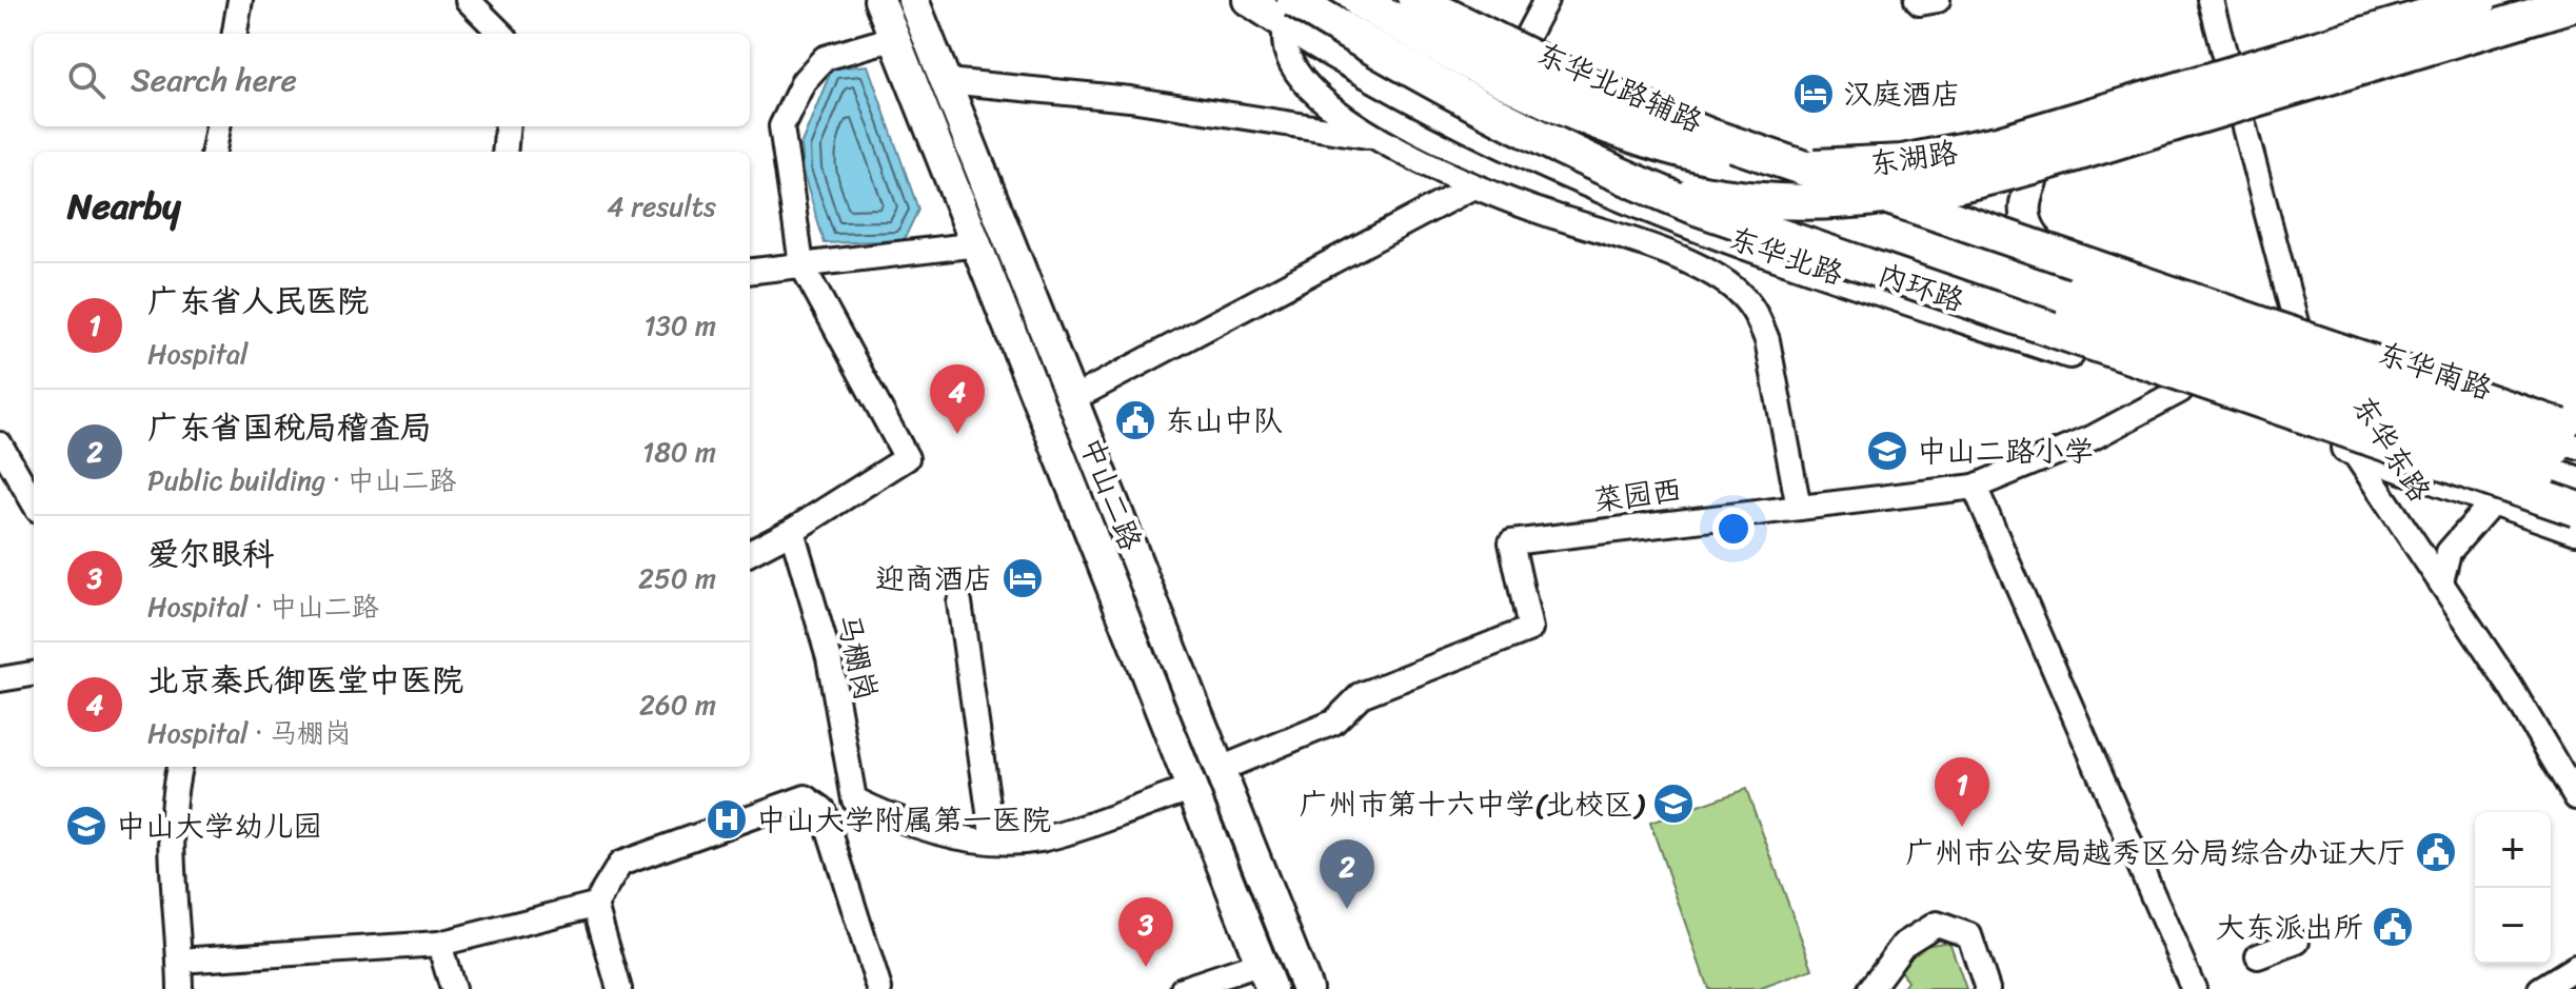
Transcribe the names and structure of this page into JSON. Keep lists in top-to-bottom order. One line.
{"streets":{"highway":["东湖路","内环路"],"main road":["东华北路辅路","东华北路","东华南路","中山二路"],"street":["东华东路","菜园西","马棚岗"]},"crossings":[["东湖路","内环路"],["东华北路","内环路"],["东华北路","东华东路"],["东华北路","菜园西"],["东华南路","东华东路"],["中山二路","菜园西"]],"places":{"hotel":["汉庭酒店","迎商酒店"],"public building":["东山中队","广州市公安局越秀区分局综合办证大厅","大东派出所"],"school or university":["中山二路小学","广州市第十六中学(北校区)","中山大学幼儿园"],"hospital":["中山大学附属第一医院"]},"page":{"search":"Search here","heading":["Nearby","4 results"],"list":[{"mark":"1","name":"广东省人民医院","note":"Hospital","value":"130 m"},{"mark":"2","name":"广东省国税局稽查局","note":"Public building · 中山二路","value":"180 m"},{"mark":"3","name":"爱尔眼科","note":"Hospital · 中山二路","value":"250 m"},{"mark":"4","name":"北京秦氏御医堂中医院","note":"Hospital · 马棚岗","value":"260 m"}],"pins":["4","1","2","3"],"map_buttons":["+","−"]}}
